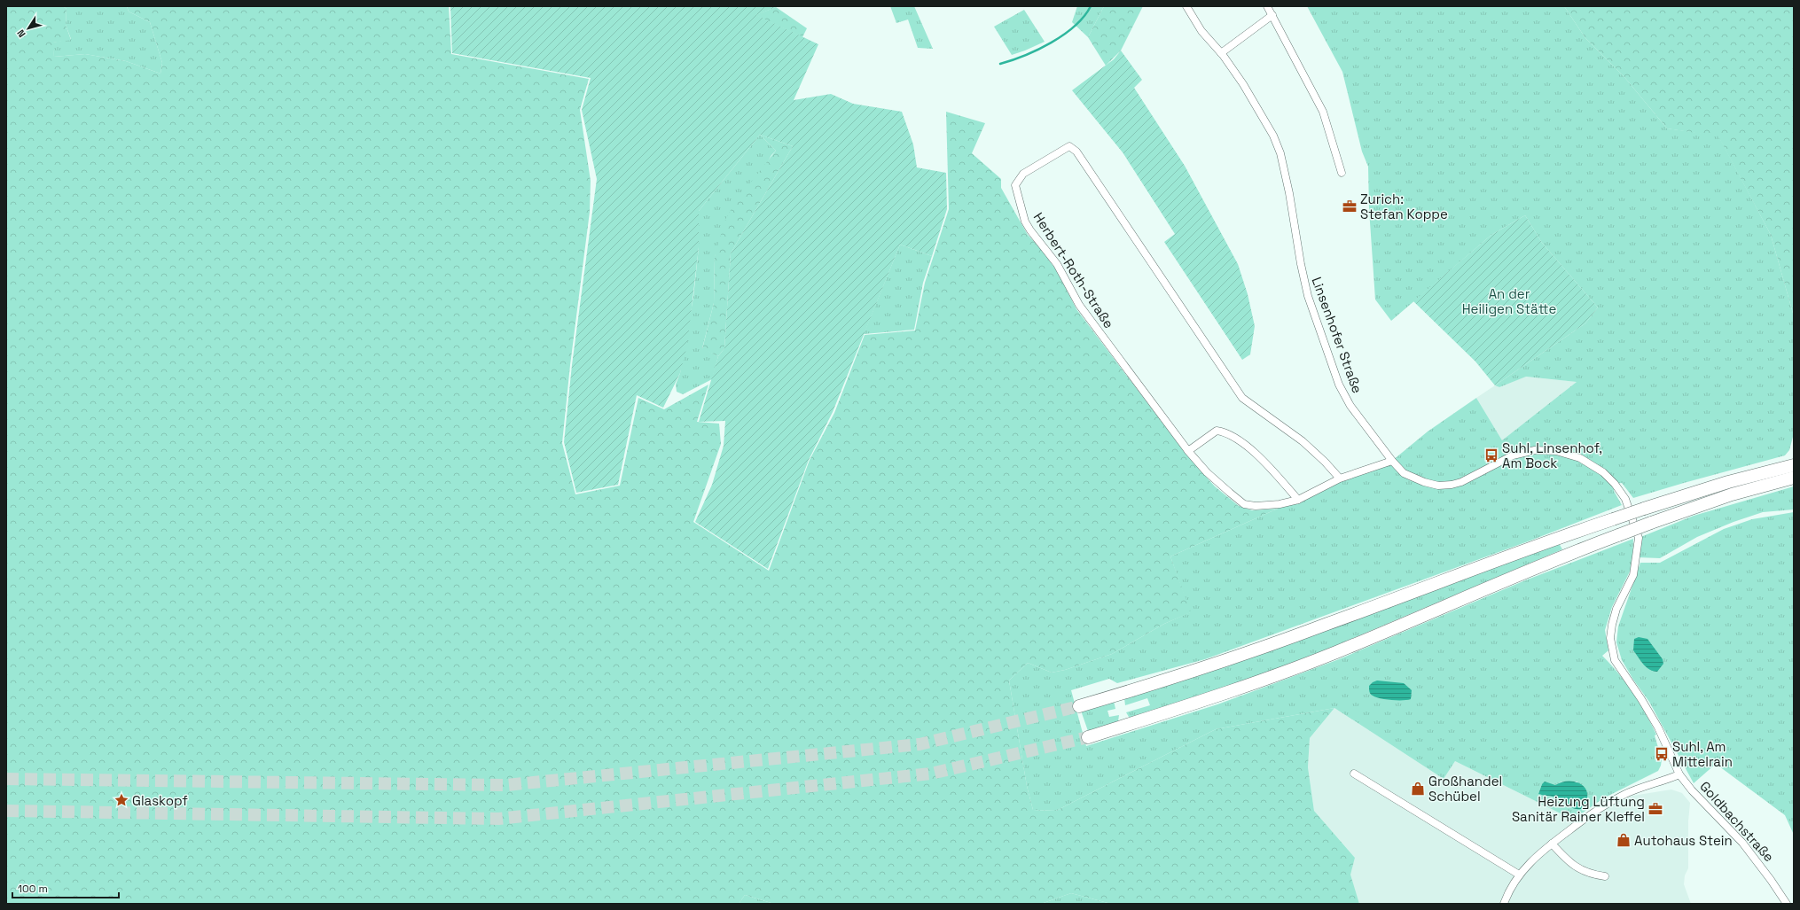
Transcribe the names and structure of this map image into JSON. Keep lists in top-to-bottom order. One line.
{"streets":{"street":["Herbert-Roth-Straße","Linsenhofer Straße","Goldbachstraße"]},"crossings":[["Herbert-Roth-Straße","Linsenhofer Straße"],["Linsenhofer Straße","Goldbachstraße"]],"parks":["An der Heiligen Stätte"],"places":{"office":["Zurich: Stefan Koppe","Heizung Lüftung Sanitär Rainer Kleffel"],"bus stop":["Suhl, Linsenhof, Am Bock","Suhl, Am Mittelrain"],"shop":["Großhandel Schübel","Autohaus Stein"],"place":["Glaskopf"]},"scale_bar":"100 m","north":"bottom left"}
